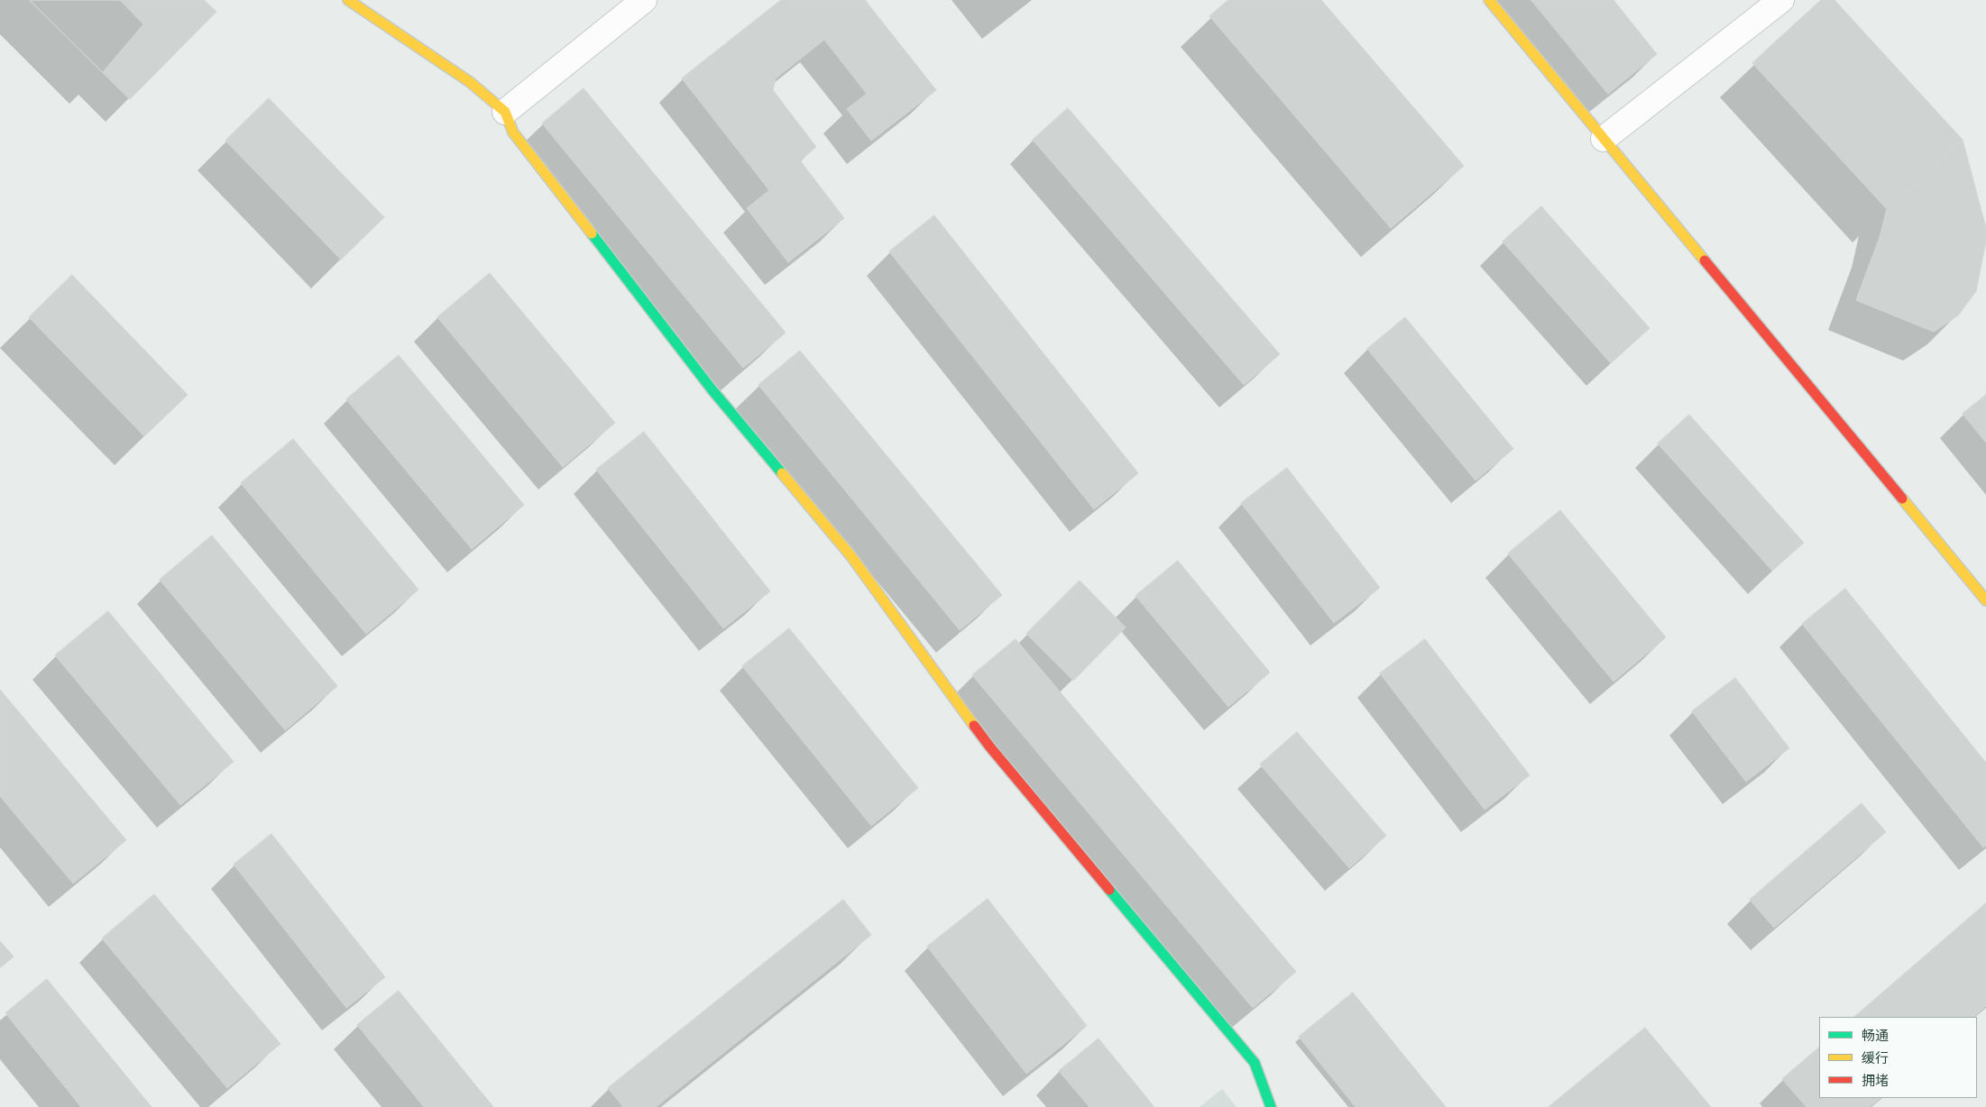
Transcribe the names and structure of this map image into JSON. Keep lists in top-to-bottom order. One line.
{"legend":["畅通","缓行","拥堵"]}
